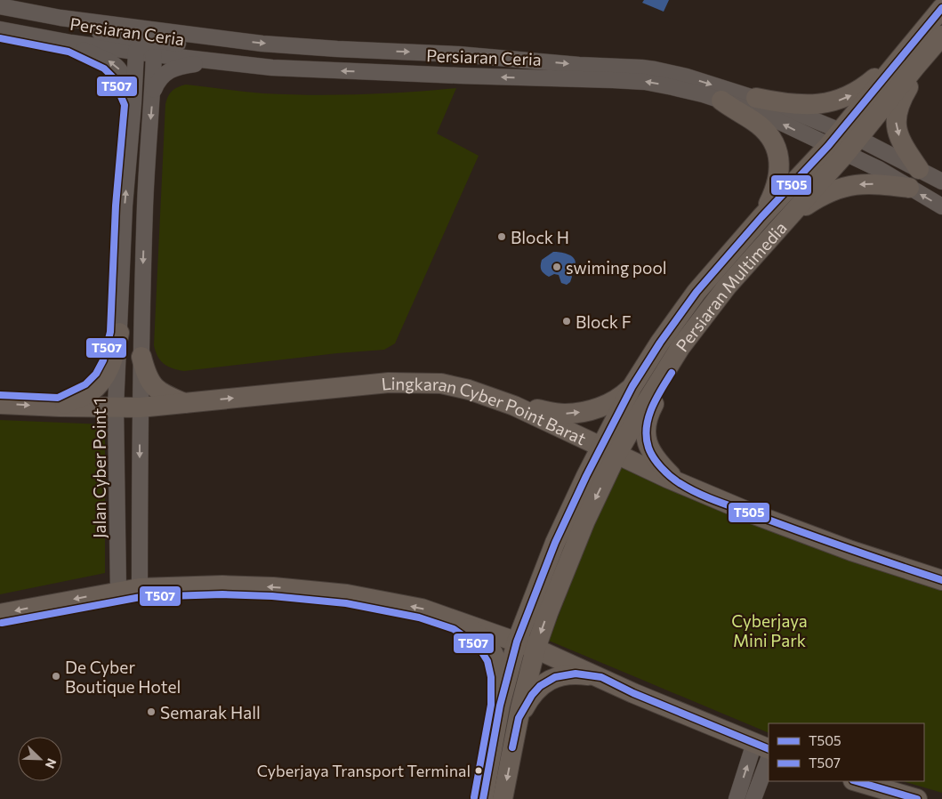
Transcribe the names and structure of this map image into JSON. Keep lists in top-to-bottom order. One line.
{"streets":{"main road":["Persiaran Multimedia","Lingkaran Cyber Point Barat"],"street":["Persiaran Ceria","Jalan Cyber Point 1"]},"crossings":[["Persiaran Ceria","Persiaran Multimedia"],["Persiaran Ceria","Jalan Cyber Point 1"],["Persiaran Multimedia","Lingkaran Cyber Point Barat"],["Lingkaran Cyber Point Barat","Jalan Cyber Point 1"]],"one_way":["Lingkaran Cyber Point Barat"],"parks":["Cyberjaya Mini Park"],"places":["Block H","swiming pool","Block F","De Cyber Boutique Hotel","Semarak Hall","Cyberjaya Transport Terminal"],"lines":["transit line T505","transit line T507"],"legend":["T505","T507"],"north":"bottom right"}
